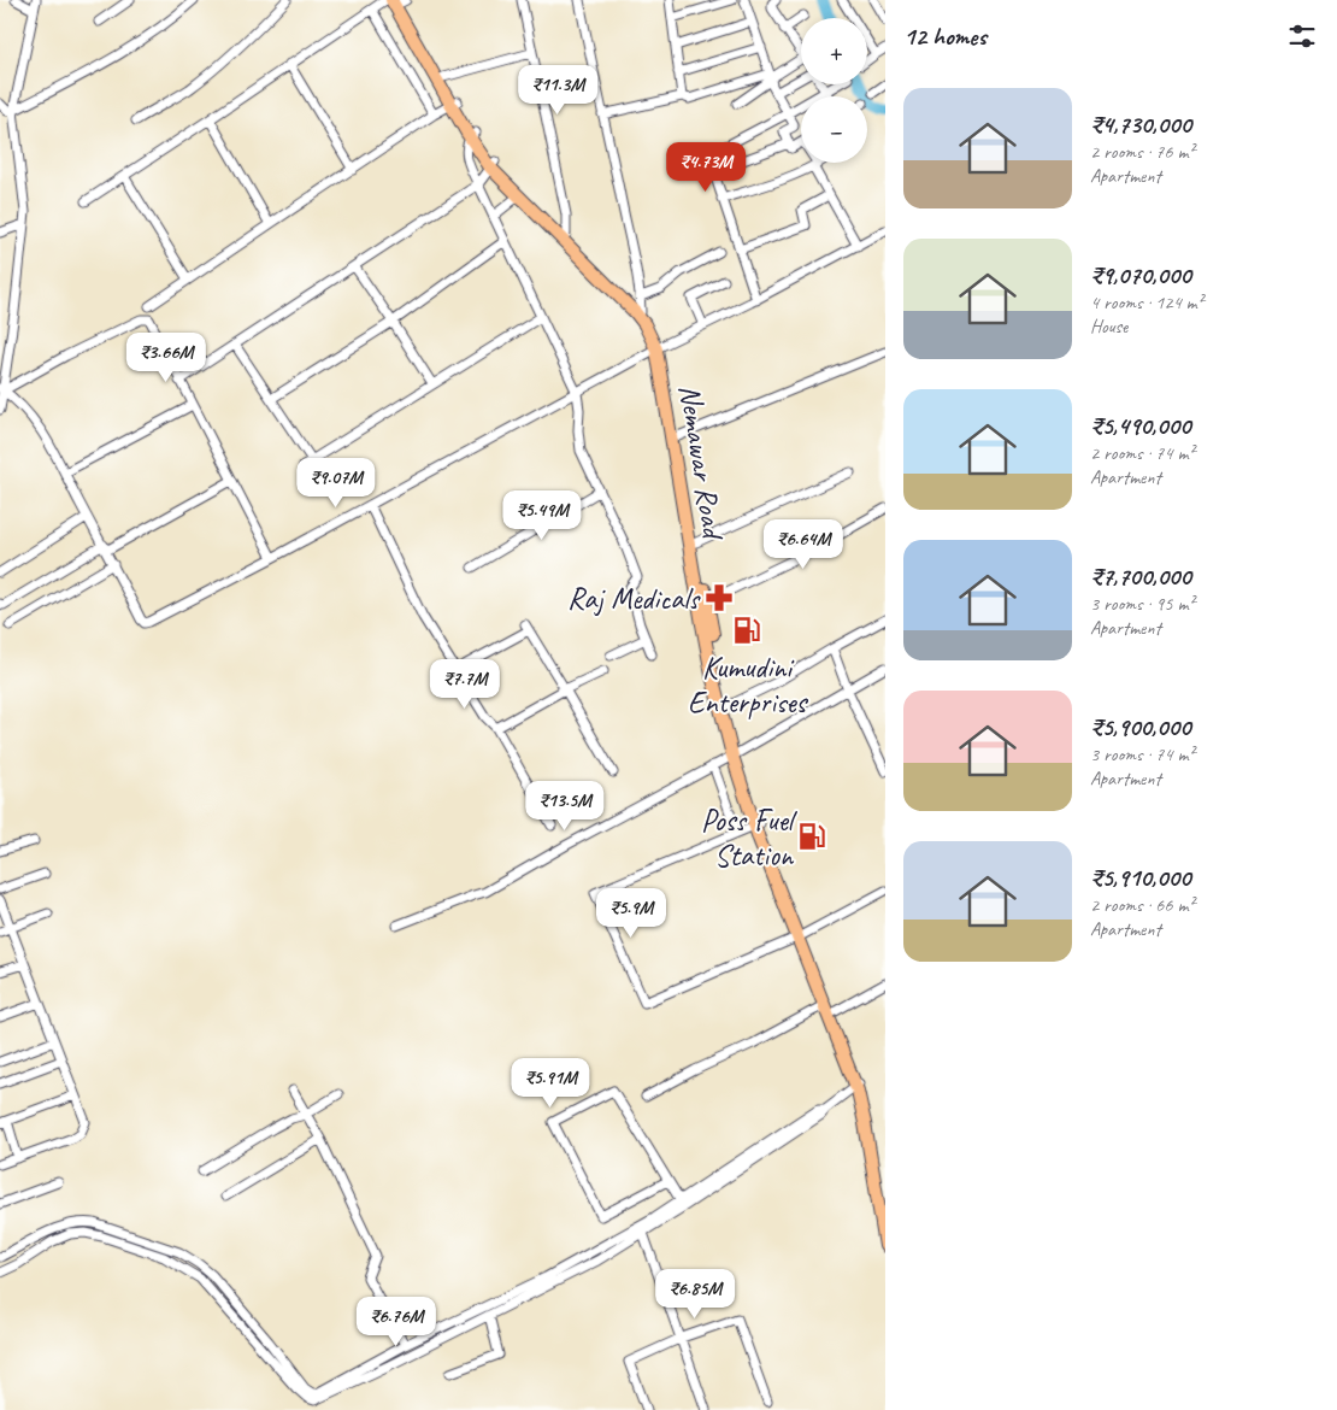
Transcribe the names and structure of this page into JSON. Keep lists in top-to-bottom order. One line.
{"streets":{"highway":["Nemawar Road"]},"places":{"pharmacy":["Raj Medicals"],"fuel station":["Kumudini Enterprises","Poss Fuel Station"]},"page":{"heading":"12 homes","map_buttons":["+","−"],"price":["₹11.3M","₹4.73M","₹3.66M","₹9.07M","₹5.49M","₹6.64M","₹7.7M","₹13.5M","₹5.9M","₹5.91M","₹6.85M","₹6.76M"],"list":[{"name":"₹4,730,000","note":"2 rooms · 76 m² · Apartment"},{"name":"₹9,070,000","note":"4 rooms · 124 m² · House"},{"name":"₹5,490,000","note":"2 rooms · 74 m² · Apartment"},{"name":"₹7,700,000","note":"3 rooms · 95 m² · Apartment"},{"name":"₹5,900,000","note":"3 rooms · 74 m² · Apartment"},{"name":"₹5,910,000","note":"2 rooms · 66 m² · Apartment"}]}}
